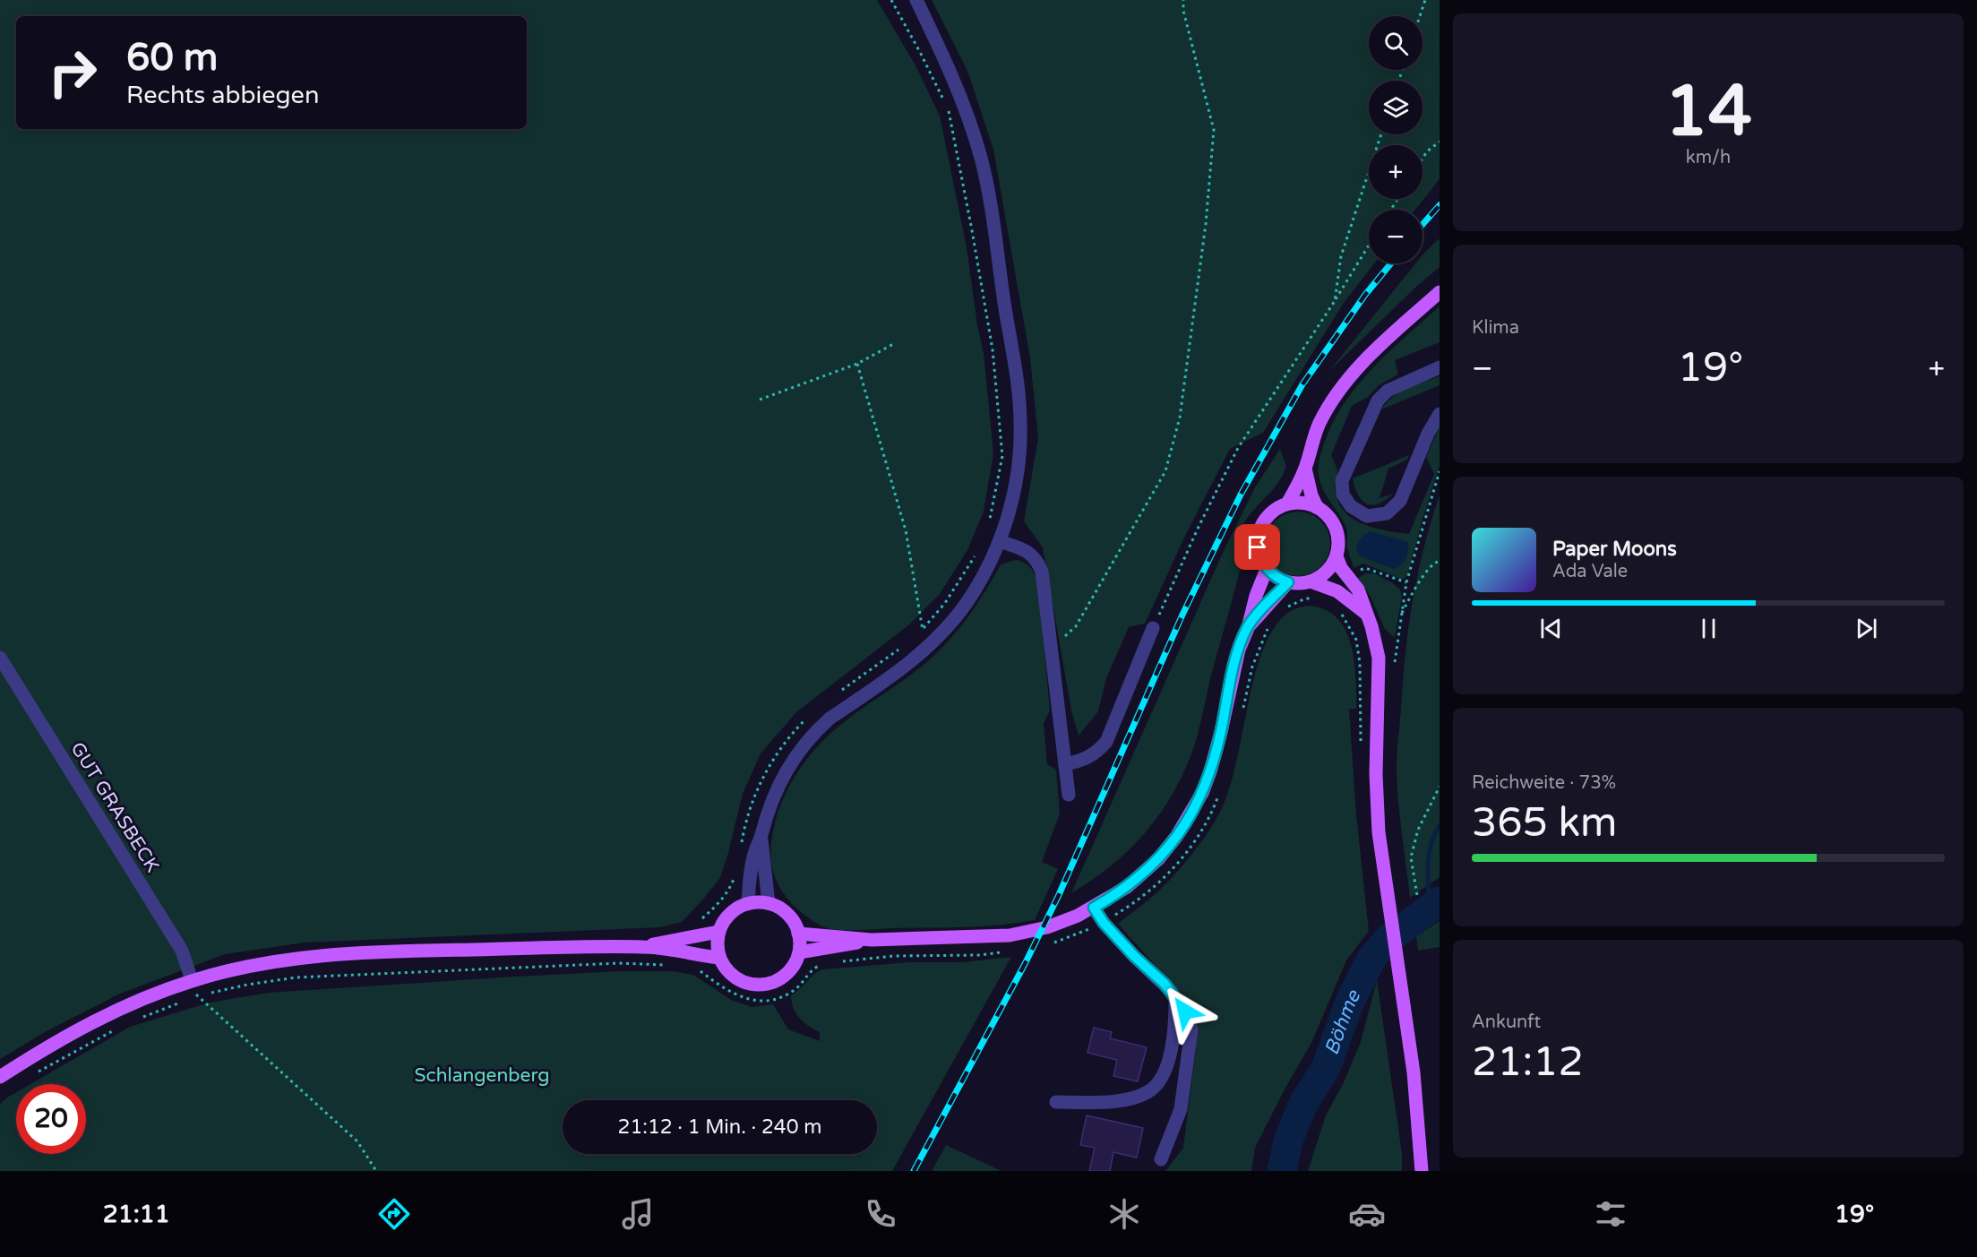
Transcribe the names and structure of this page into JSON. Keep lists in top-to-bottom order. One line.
{"streets":{"street":["GUT GRASBECK"]},"water":["Böhme"],"parks":["Schlangenberg"],"page":{"tile":[["14","km/h"],"Klima",["Reichweite · 73%","365 km"],["Ankunft","21:12"]],"map_buttons":["+","−"],"turn":["60 m","Rechts abbiegen"],"heat":["−","19°","+"],"song":["Paper Moons","Ada Vale"],"limit":"20","trip":"21:12 · 1 Min. · 240 m","tabs":["21:11","19°"]}}
